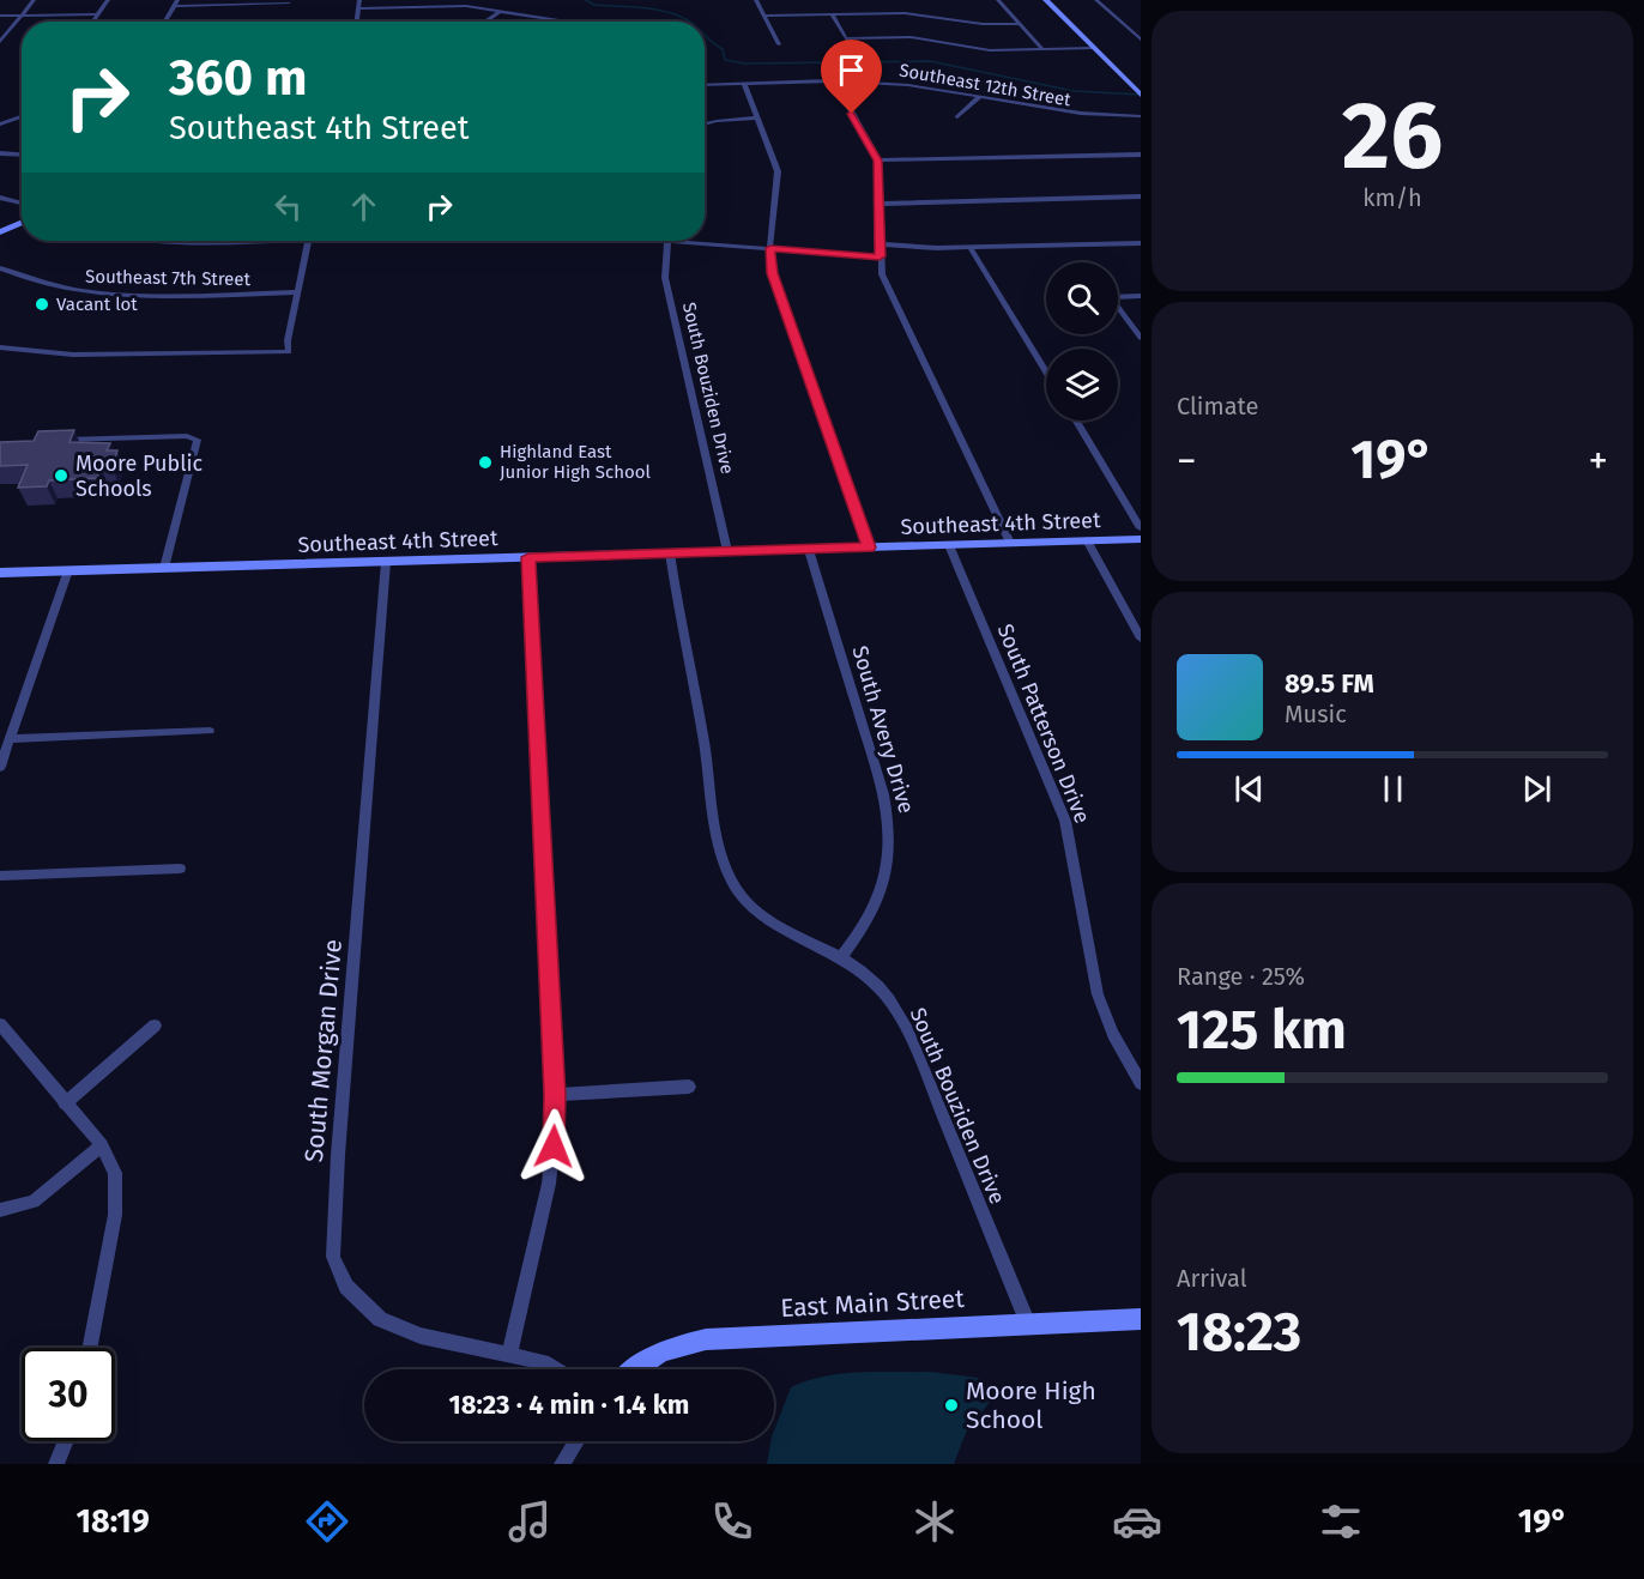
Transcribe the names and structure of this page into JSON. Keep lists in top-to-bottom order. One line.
{"streets":{"main road":["Southeast 4th Street","East Main Street"],"street":["Southeast 12th Street","Southeast 7th Street","South Bouziden Drive","South Patterson Drive","South Avery Drive","South Morgan Drive"]},"crossings":[["South Bouziden Drive","Southeast 4th Street"],["South Bouziden Drive","South Avery Drive"],["South Bouziden Drive","East Main Street"],["Southeast 4th Street","South Patterson Drive"],["Southeast 4th Street","South Avery Drive"],["Southeast 4th Street","South Morgan Drive"]],"places":["Vacant lot","Highland East Junior High School","Moore Public Schools","Moore High School"],"page":{"tile":[["26","km/h"],"Climate",["Range · 25%","125 km"],["Arrival","18:23"]],"turn":["360 m","Southeast 4th Street"],"heat":["−","19°","+"],"song":["89.5 FM","Music"],"limit":"30","trip":"18:23 · 4 min · 1.4 km","tabs":["18:19","19°"]}}
